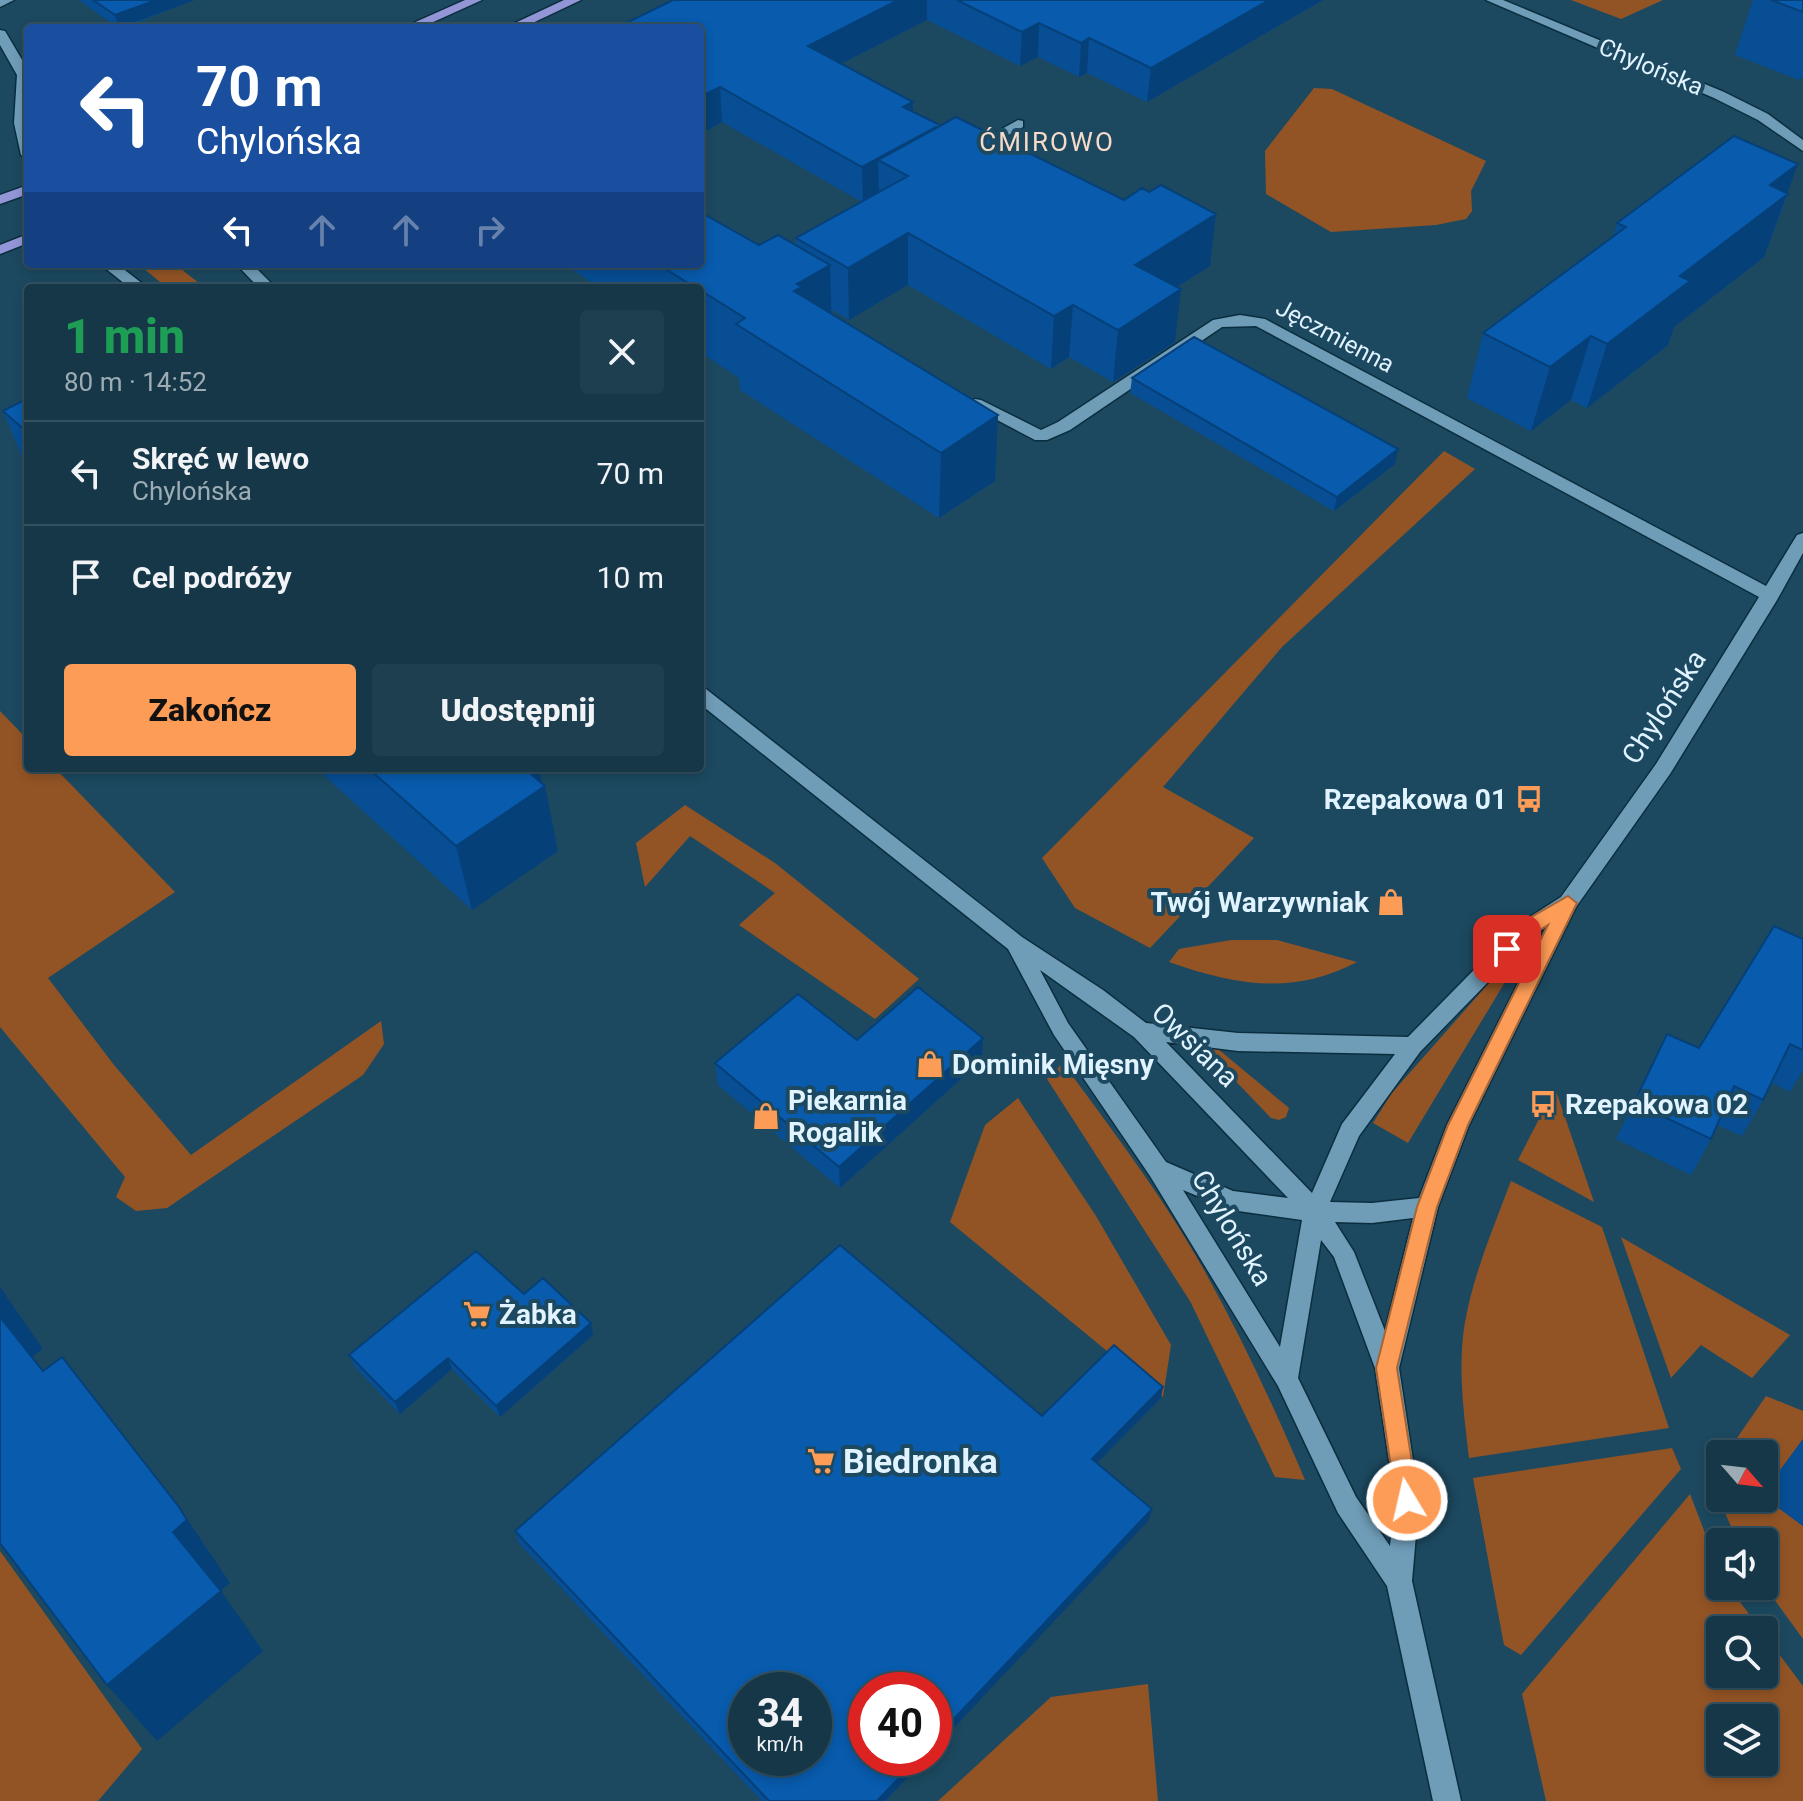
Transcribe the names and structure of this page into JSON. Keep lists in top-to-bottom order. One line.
{"streets":{"street":["Chylońska","Jęczmienna","Owsiana"]},"crossings":[["Chylońska","Jęczmienna"],["Chylońska","Owsiana"]],"districts":["ĆMIROWO"],"places":{"bus stop":["Rzepakowa 01","Rzepakowa 02"],"shop":["Twój Warzywniak","Dominik Mięsny","Piekarnia Rogalik"],"supermarket":["Żabka","Biedronka"]},"north":"bottom right","page":{"turn":["70 m","Chylońska"],"heading":["1 min","80 m · 14:52"],"list":[{"name":"Skręć w lewo","note":"Chylońska","value":"70 m"},{"name":"Cel podróży","value":"10 m"}],"buttons":["Zakończ","Udostępnij"],"speed":"34 km/h","limit":"40"}}
